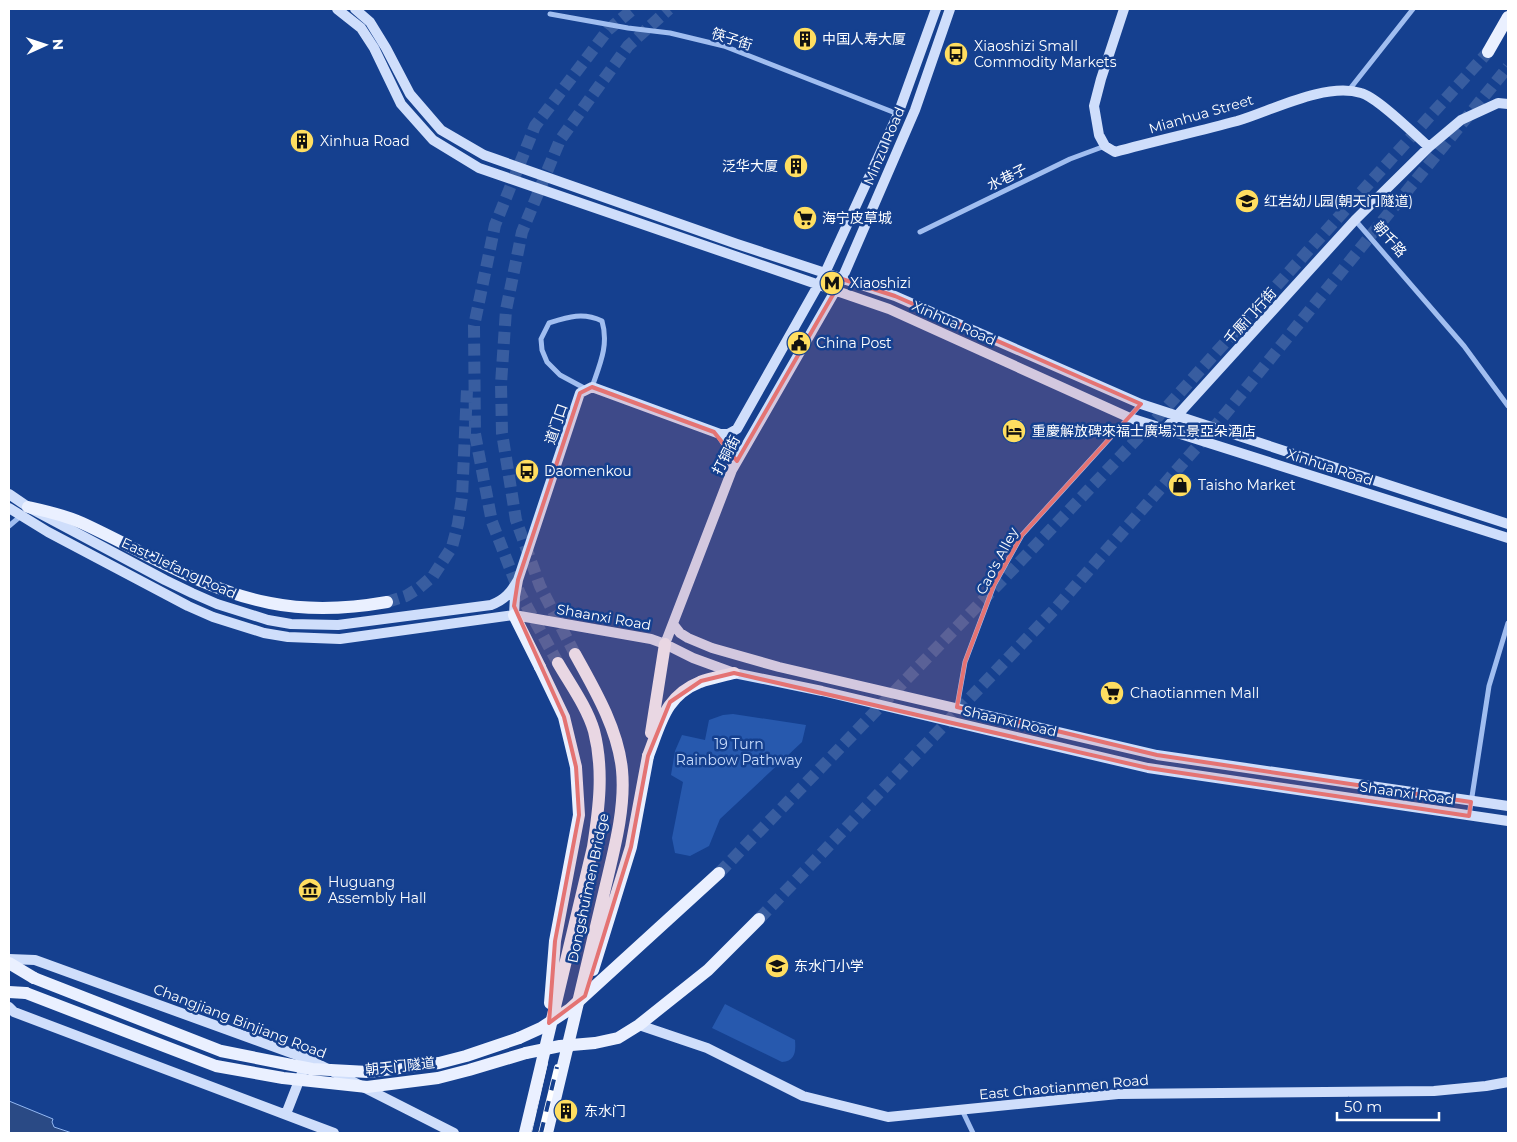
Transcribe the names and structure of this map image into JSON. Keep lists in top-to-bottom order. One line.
{"streets":{"main road":["Mianhua Street","Minzu Road","朝千路","千厮门行街","Xinhua Road","道门口","打铜街","East Jiefang Road","Shaanxi Road","Dongshuimen Bridge","Changjiang Binjiang Road","朝天门隧道","East Chaotianmen Road"],"street":["筷子街","水巷子","Cao's Alley"]},"crossings":[["筷子街","Minzu Road"],["Mianhua Street","水巷子"],["Mianhua Street","朝千路"],["Minzu Road","Xinhua Road"],["Minzu Road","打铜街"],["朝千路","千厮门行街"],["千厮门行街","Xinhua Road"],["Xinhua Road","打铜街"],["Xinhua Road","Cao's Alley"],["道门口","East Jiefang Road"],["道门口","Shaanxi Road"],["打铜街","Shaanxi Road"],["Cao's Alley","Shaanxi Road"],["East Jiefang Road","Shaanxi Road"],["Changjiang Binjiang Road","朝天门隧道"],["朝天门隧道","East Chaotianmen Road"]],"parks":["19 Turn Rainbow Pathway"],"places":{"building":["中国人寿大厦","Xinhua Road","泛华大厦","东水门"],"bus stop":["Xiaoshizi Small Commodity Markets","Daomenkou"],"school or university":["红岩幼儿园(朝天门隧道)","东水门小学"],"supermarket":["海宁皮草城","Chaotianmen Mall"],"metro station":["Xiaoshizi"],"public building":["China Post"],"hotel":["重慶解放碑來福士廣場江景亞朵酒店"],"shop":["Taisho Market"],"museum":["Huguang Assembly Hall"]},"scale_bar":"50 m","north":"right"}
